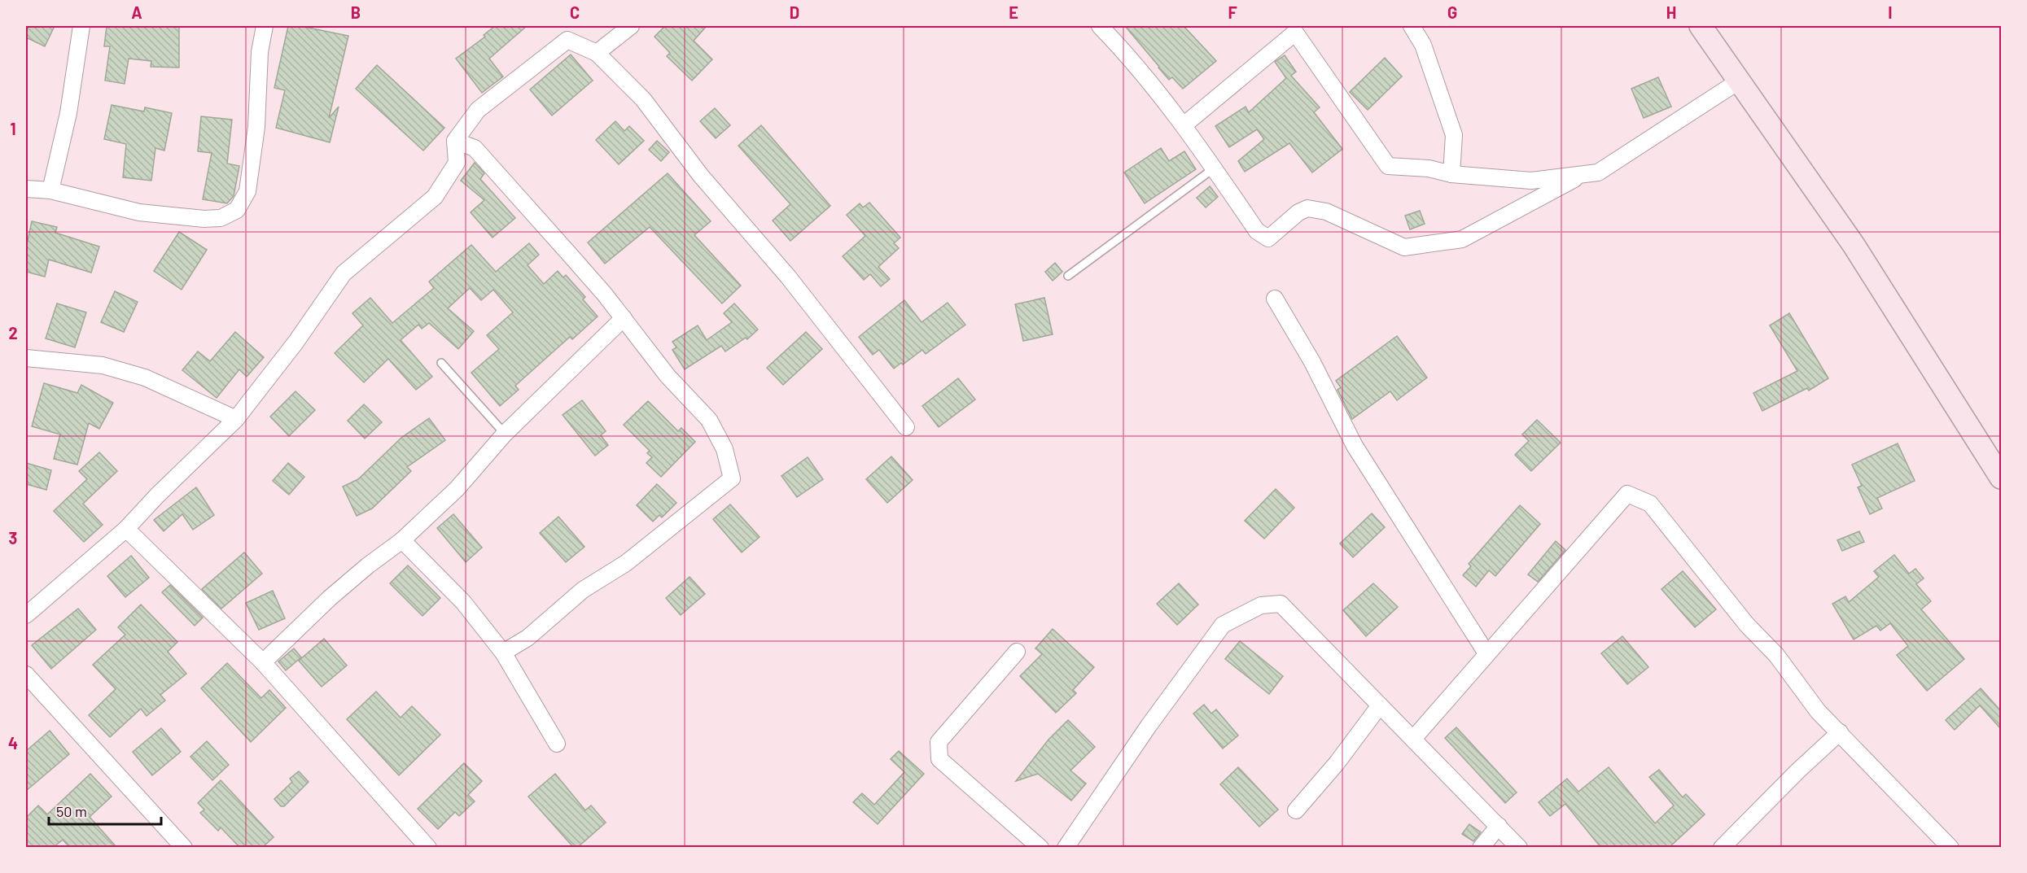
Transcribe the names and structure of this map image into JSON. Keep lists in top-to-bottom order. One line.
{"scale_bar":"50 m","grid":{"columns":["A","B","C","D","E","F","G","H","I"],"rows":["1","2","3","4"]}}
